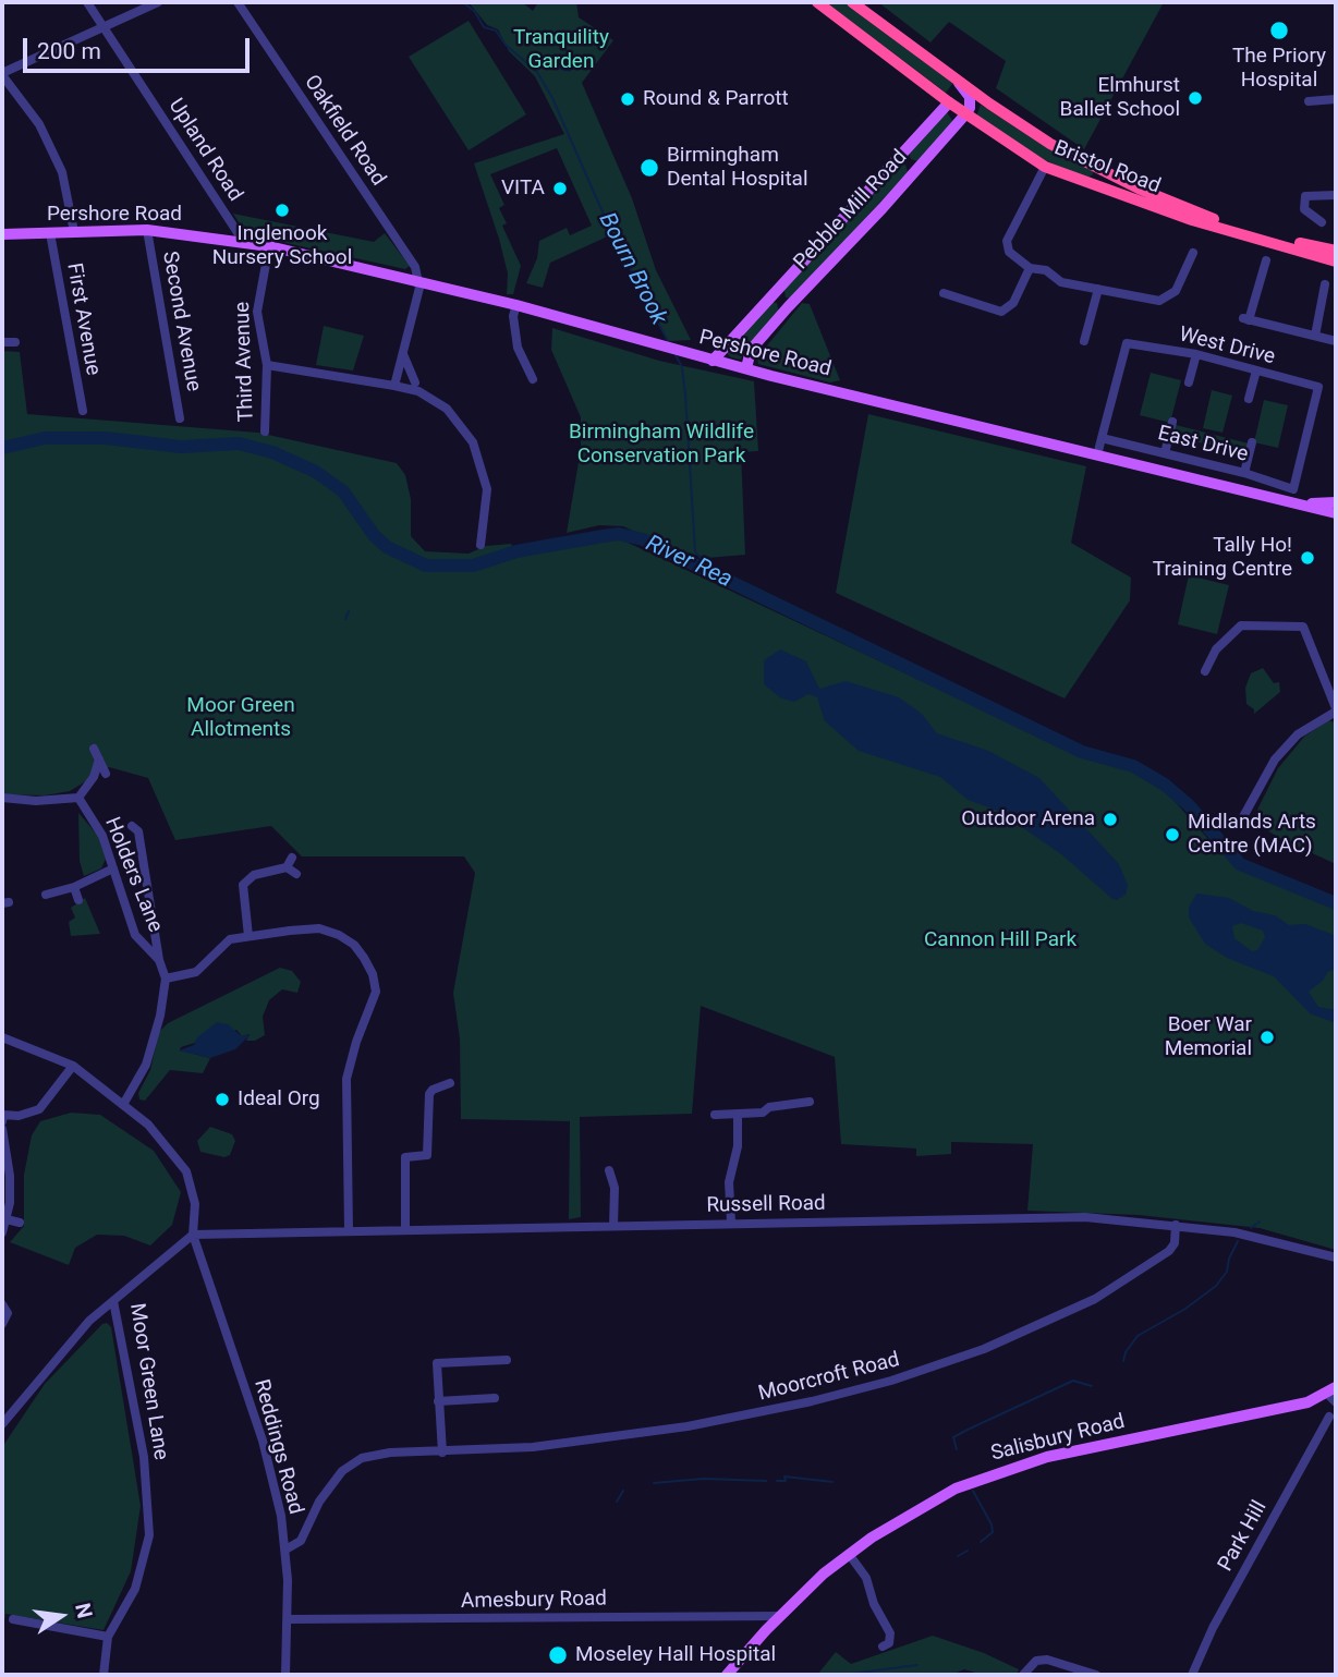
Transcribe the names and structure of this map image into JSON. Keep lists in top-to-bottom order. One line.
{"streets":{"highway":["Bristol Road"],"main road":["Pebble Mill Road","Pershore Road","Salisbury Road"],"street":["Oakfield Road","Upland Road","First Avenue","Second Avenue","West Drive","Third Avenue","East Drive","Holders Lane","Russell Road","Moorcroft Road","Moor Green Lane","Reddings Road","Park Hill","Amesbury Road"]},"crossings":[["Oakfield Road","Pershore Road"],["Upland Road","Pershore Road"],["Bristol Road","Pebble Mill Road"],["Pebble Mill Road","Pershore Road"],["Pershore Road","First Avenue"],["Pershore Road","Second Avenue"],["Pershore Road","Third Avenue"],["West Drive","East Drive"],["Russell Road","Moorcroft Road"],["Russell Road","Moor Green Lane"],["Russell Road","Reddings Road"],["Moorcroft Road","Reddings Road"],["Moor Green Lane","Reddings Road"],["Salisbury Road","Amesbury Road"],["Reddings Road","Amesbury Road"]],"water":["Bourn Brook","River Rea"],"parks":["Tranquility Garden","Birmingham Wildlife Conservation Park","Moor Green Allotments","Cannon Hill Park"],"places":["The Priory Hospital","Elmhurst Ballet School","Round & Parrott","Birmingham Dental Hospital","VITA","Inglenook Nursery School","Tally Ho! Training Centre","Outdoor Arena","Midlands Arts Centre (MAC)","Boer War Memorial","Ideal Org","Moseley Hall Hospital"],"scale_bar":"200 m","north":"right"}
